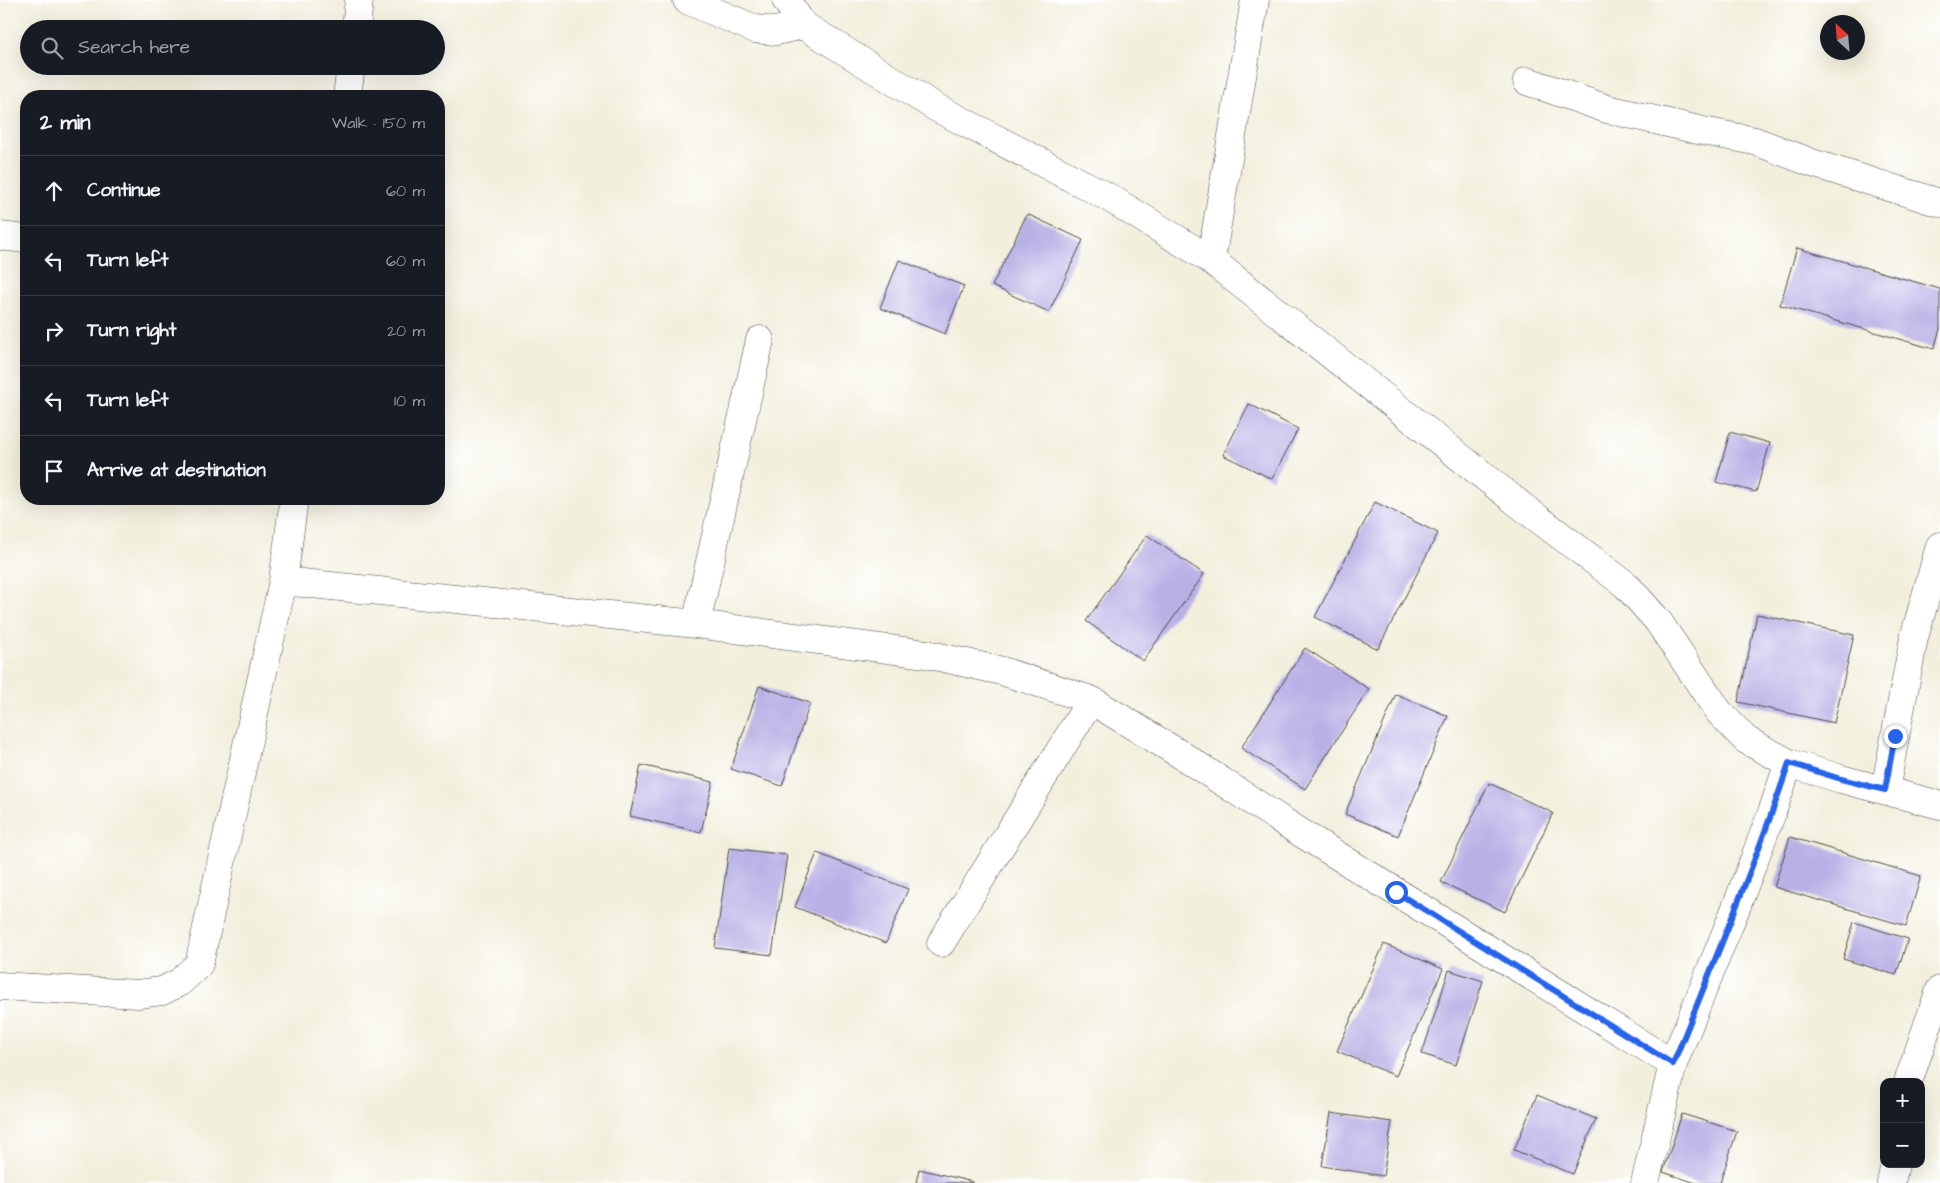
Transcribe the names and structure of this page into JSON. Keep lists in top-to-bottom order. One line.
{"north":"top left","page":{"search":"Search here","heading":["2 min","Walk · 150 m"],"list":[["Continue","60 m"],["Turn left","60 m"],["Turn right","20 m"],["Turn left","10 m"],"Arrive at destination"],"map_buttons":["+","−"]}}
